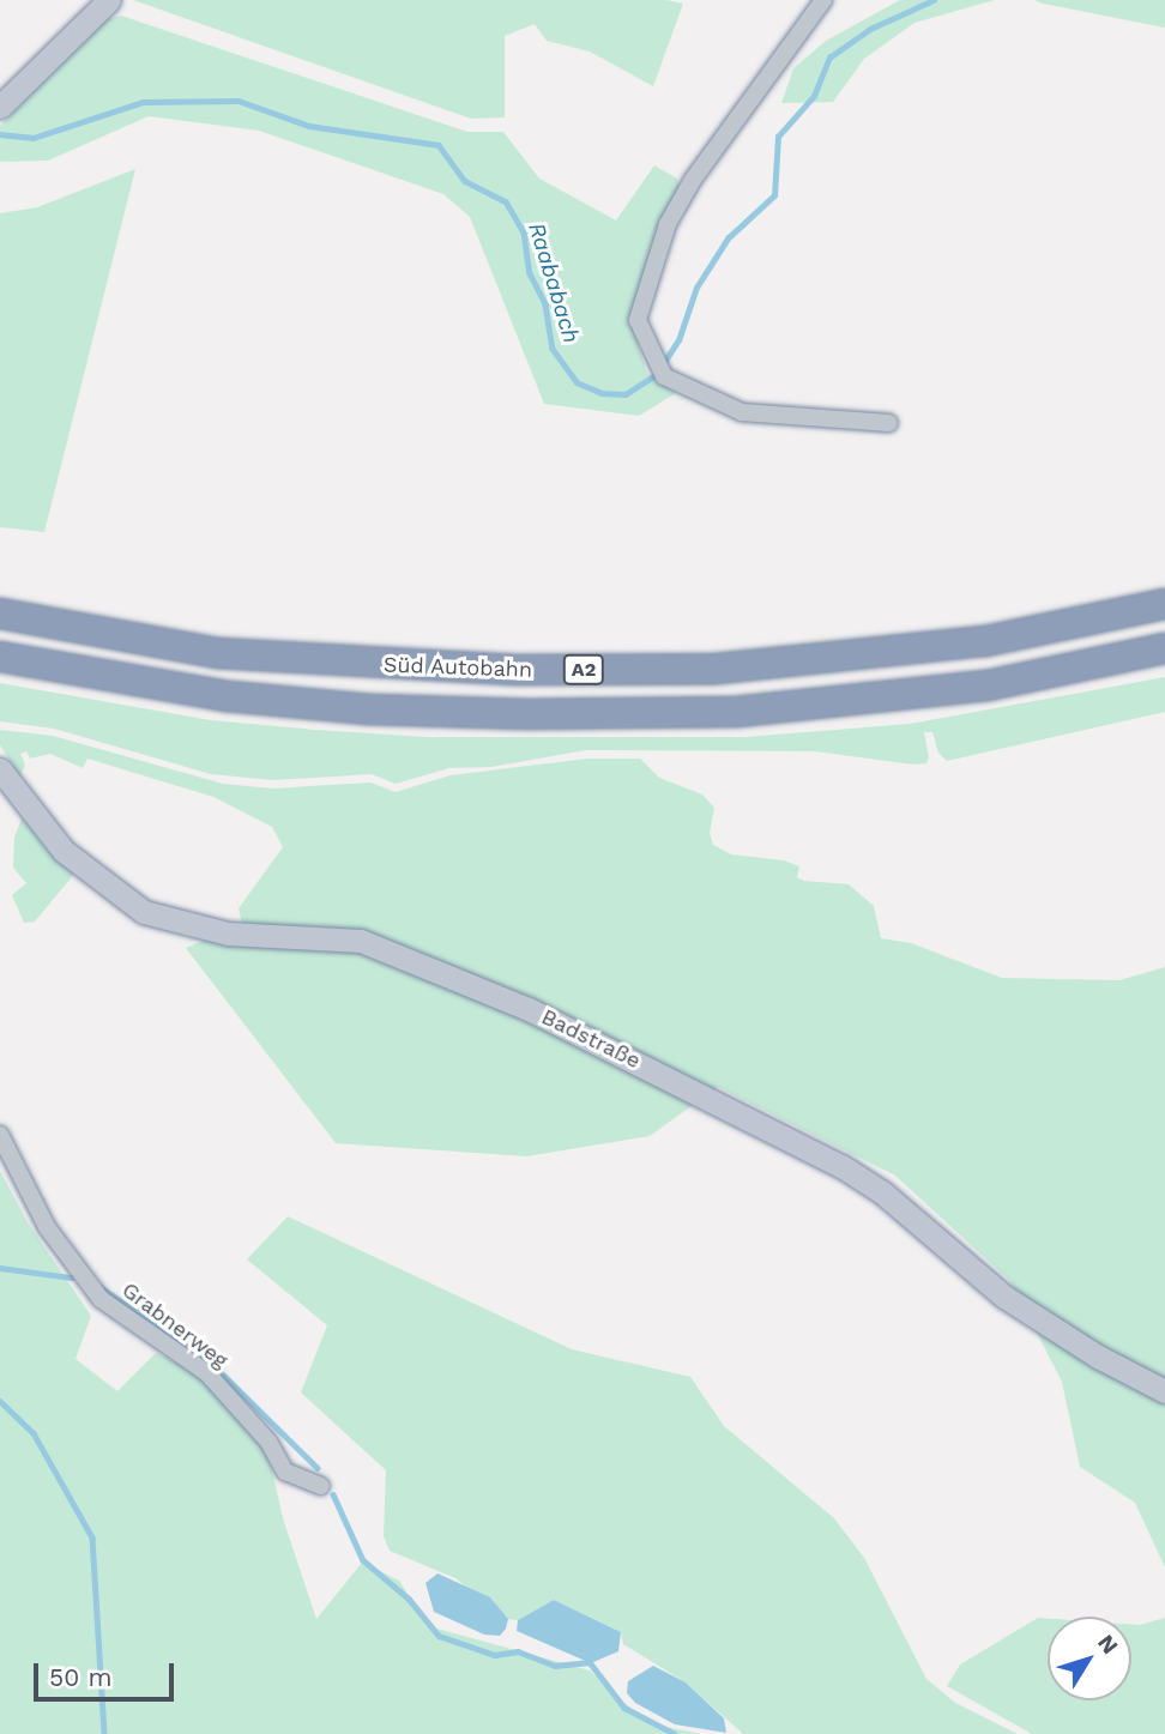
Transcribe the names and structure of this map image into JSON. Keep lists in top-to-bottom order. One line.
{"streets":{"highway":["Süd Autobahn","A2"],"street":["Badstraße","Grabnerweg"]},"water":["Raababach"],"scale_bar":"50 m","north":"top right"}
